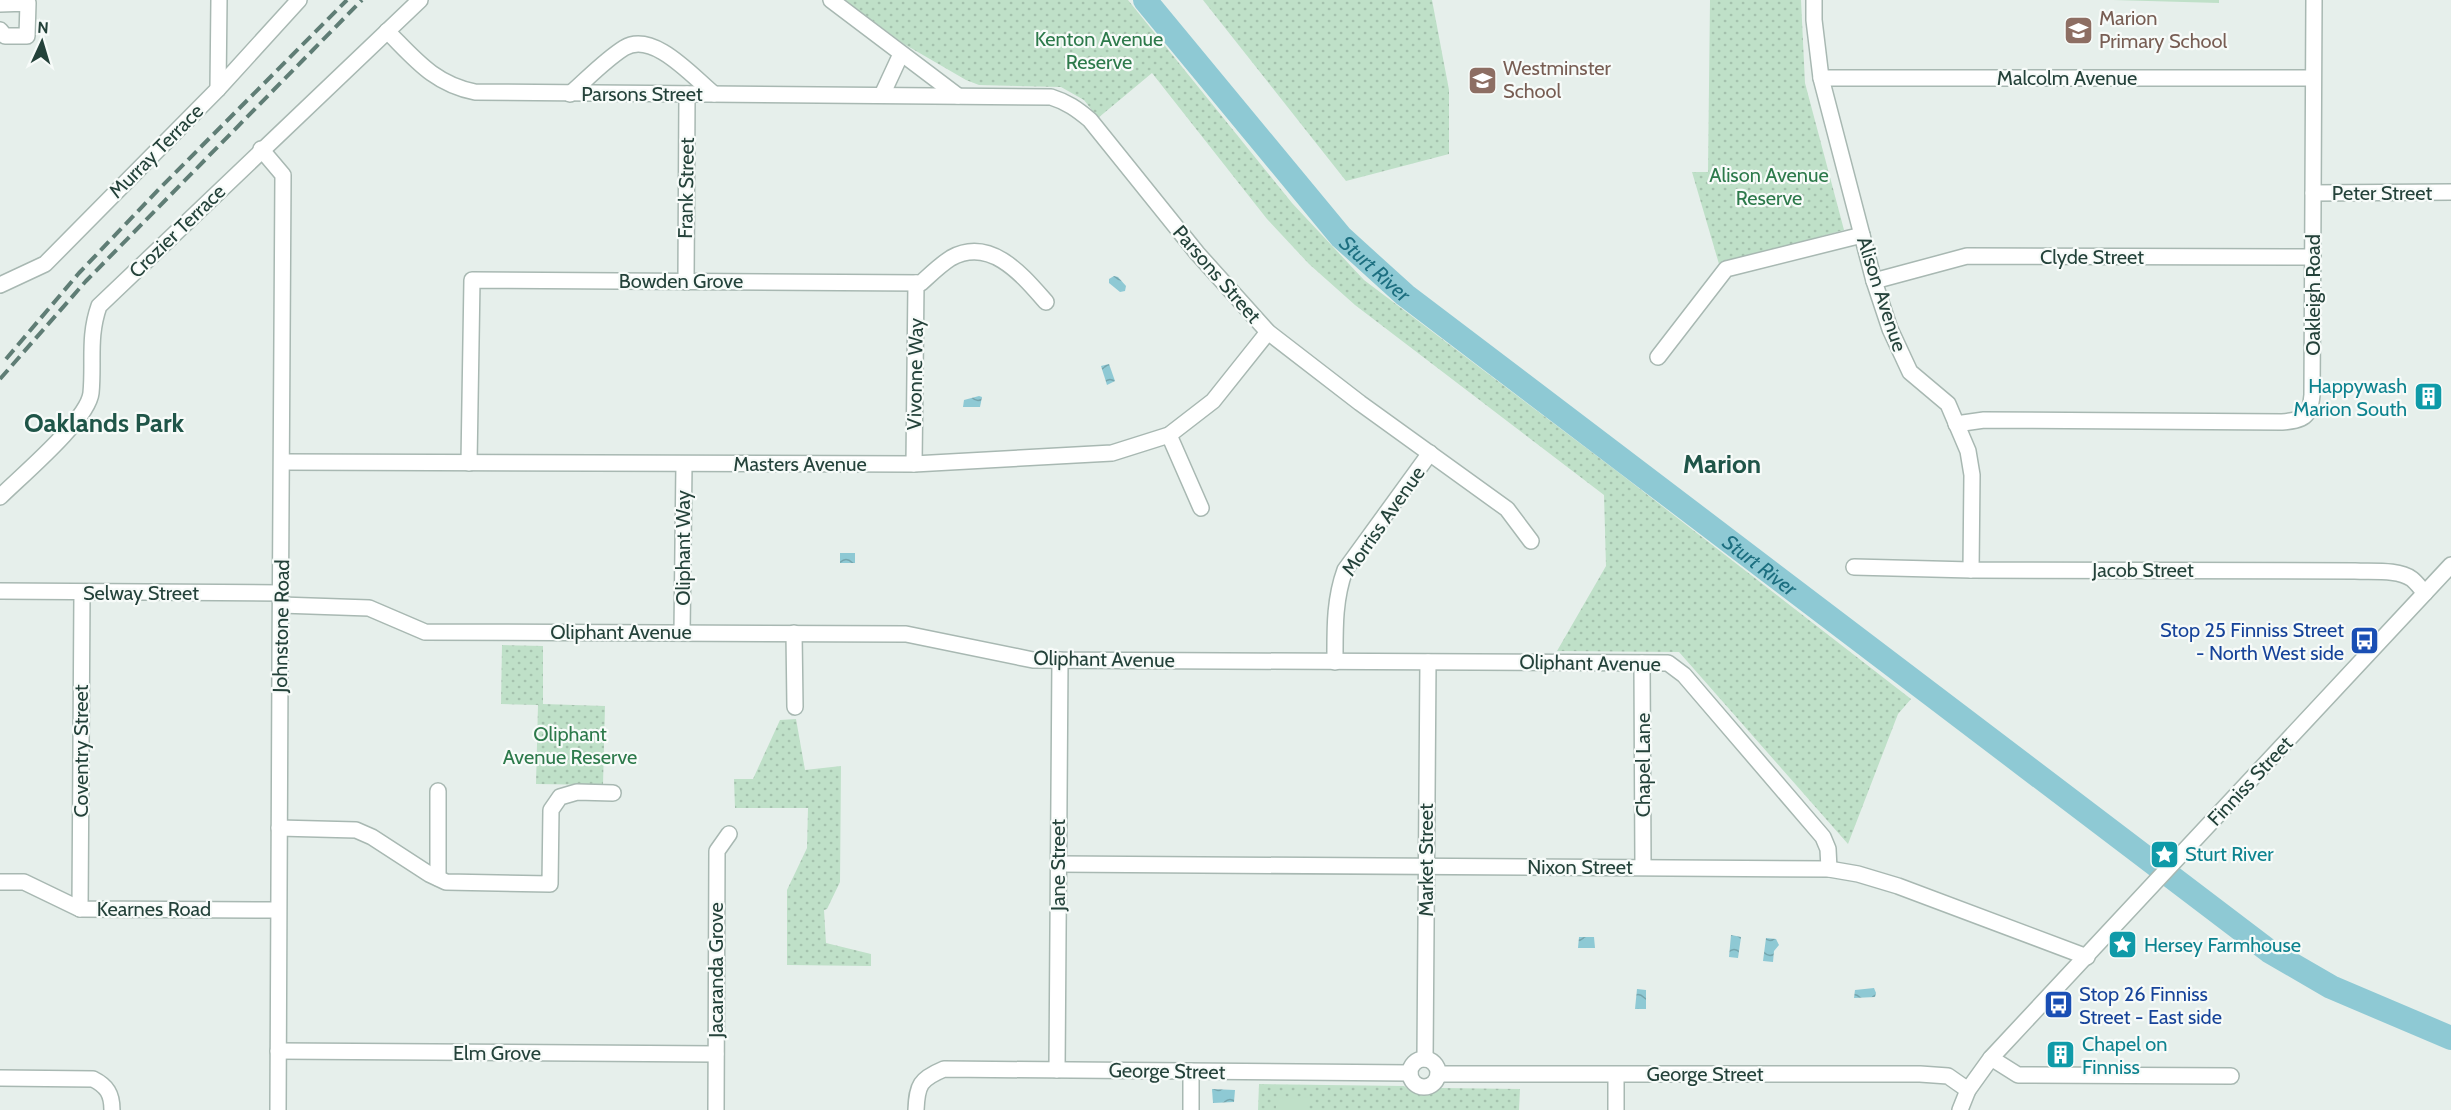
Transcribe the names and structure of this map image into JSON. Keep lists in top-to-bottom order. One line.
{"streets":{"street":["Malcolm Avenue","Parsons Street","Murray Terrace","Frank Street","Peter Street","Crozier Terrace","Clyde Street","Bowden Grove","Alison Avenue","Oakleigh Road","Vivonne Way","Masters Avenue","Morriss Avenue","Oliphant Way","Jacob Street","Selway Street","Johnstone Road","Oliphant Avenue","Coventry Street","Chapel Lane","Finniss Street","Market Street","Jane Street","Nixon Street","Kearnes Road","Jacaranda Grove","Elm Grove","George Street"]},"crossings":[["Malcolm Avenue","Alison Avenue"],["Malcolm Avenue","Oakleigh Road"],["Parsons Street","Frank Street"],["Parsons Street","Crozier Terrace"],["Parsons Street","Masters Avenue"],["Parsons Street","Morriss Avenue"],["Frank Street","Bowden Grove"],["Peter Street","Oakleigh Road"],["Crozier Terrace","Johnstone Road"],["Clyde Street","Alison Avenue"],["Clyde Street","Oakleigh Road"],["Bowden Grove","Vivonne Way"],["Bowden Grove","Masters Avenue"],["Alison Avenue","Oakleigh Road"],["Alison Avenue","Jacob Street"],["Vivonne Way","Masters Avenue"],["Masters Avenue","Oliphant Way"],["Masters Avenue","Johnstone Road"],["Morriss Avenue","Oliphant Avenue"],["Oliphant Way","Oliphant Avenue"],["Jacob Street","Finniss Street"],["Selway Street","Johnstone Road"],["Selway Street","Oliphant Avenue"],["Selway Street","Coventry Street"],["Johnstone Road","Oliphant Avenue"],["Johnstone Road","Kearnes Road"],["Johnstone Road","Elm Grove"],["Oliphant Avenue","Chapel Lane"],["Oliphant Avenue","Market Street"],["Oliphant Avenue","Jane Street"],["Oliphant Avenue","Nixon Street"],["Coventry Street","Kearnes Road"],["Chapel Lane","Nixon Street"],["Finniss Street","Nixon Street"],["Finniss Street","George Street"],["Market Street","Nixon Street"],["Market Street","George Street"],["Jane Street","Nixon Street"],["Jane Street","George Street"],["Jacaranda Grove","Elm Grove"]],"districts":["Oaklands Park","Marion"],"water":["Sturt River"],"parks":["Kenton Avenue Reserve","Alison Avenue Reserve","Oliphant Avenue Reserve"],"places":{"school or university":["Marion Primary School","Westminster School"],"building":["Happywash Marion South","Chapel on Finniss"],"bus stop":["Stop 25 Finniss Street - North West side","Stop 26 Finniss Street - East side"],"place":["Sturt River","Hersey Farmhouse"]},"north":"top"}
